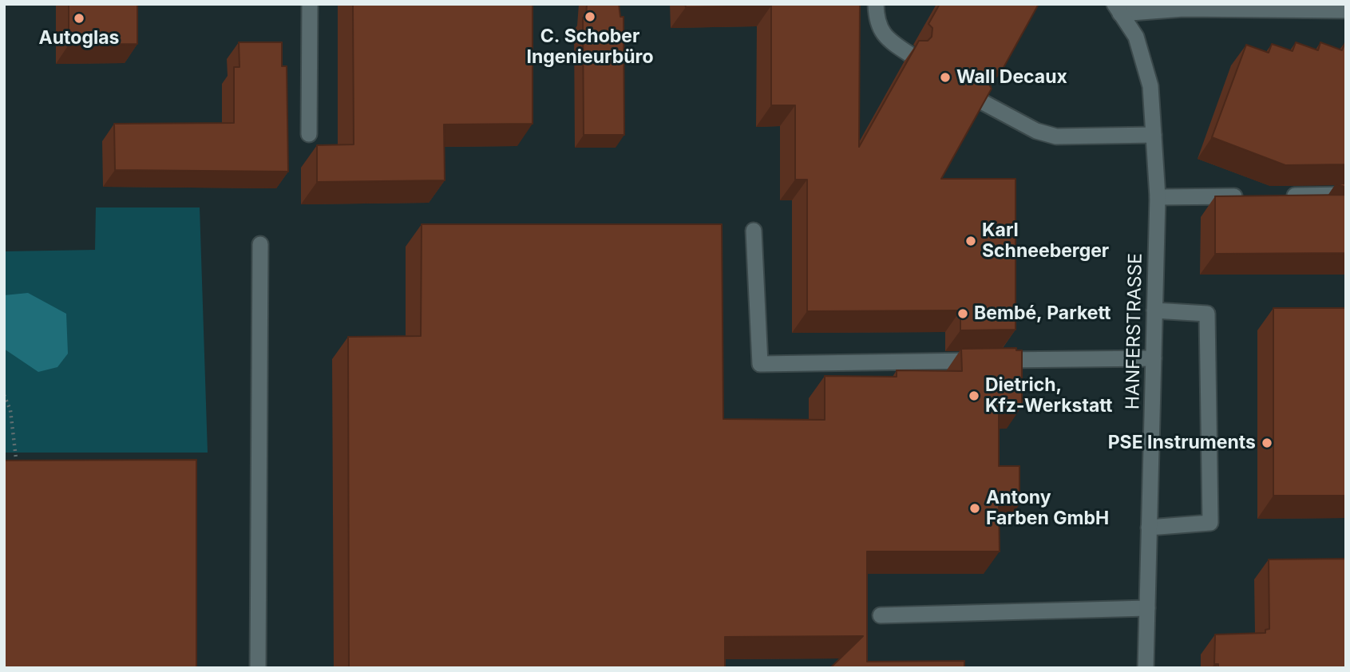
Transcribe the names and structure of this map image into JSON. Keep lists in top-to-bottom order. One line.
{"streets":{"street":["HANFERSTRASSE"]},"places":["C. Schober Ingenieurbüro","Autoglas","Wall Decaux","Karl Schneeberger","Bembé, Parkett","Dietrich, Kfz-Werkstatt","PSE Instruments","Antony Farben GmbH"]}
